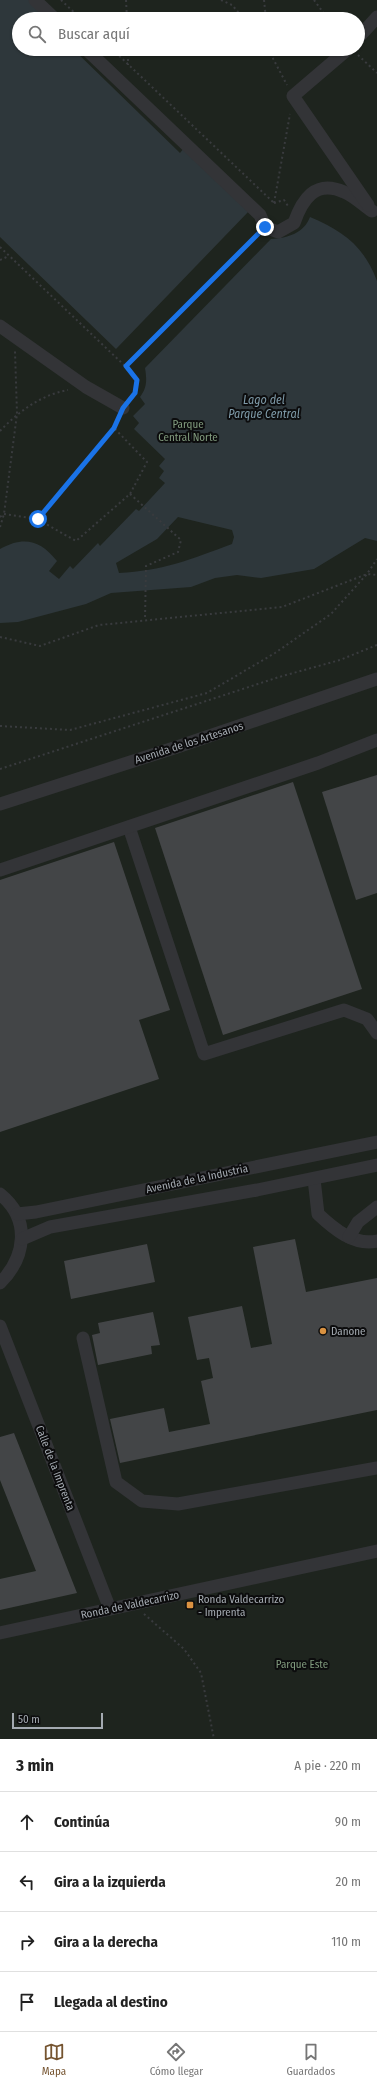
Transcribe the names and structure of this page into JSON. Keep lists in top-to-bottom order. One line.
{"streets":{"street":["Avenida de los Artesanos","Avenida de la Industria","Calle de la Imprenta","Ronda de Valdecarrizo"]},"crossings":[["Calle de la Imprenta","Ronda de Valdecarrizo"]],"water":["Lago del Parque Central"],"parks":["Parque Central Norte","Parque Este"],"places":{"other":["Danone"],"transit":["Ronda Valdecarrizo - Imprenta"]},"scale_bar":"50 m","page":{"search":"Buscar aquí","scale":"50 m","heading":["3 min","A pie · 220 m"],"list":[["Continúa","90 m"],["Gira a la izquierda","20 m"],["Gira a la derecha","110 m"],"Llegada al destino"],"nav":["Mapa","Cómo llegar","Guardados"]}}
